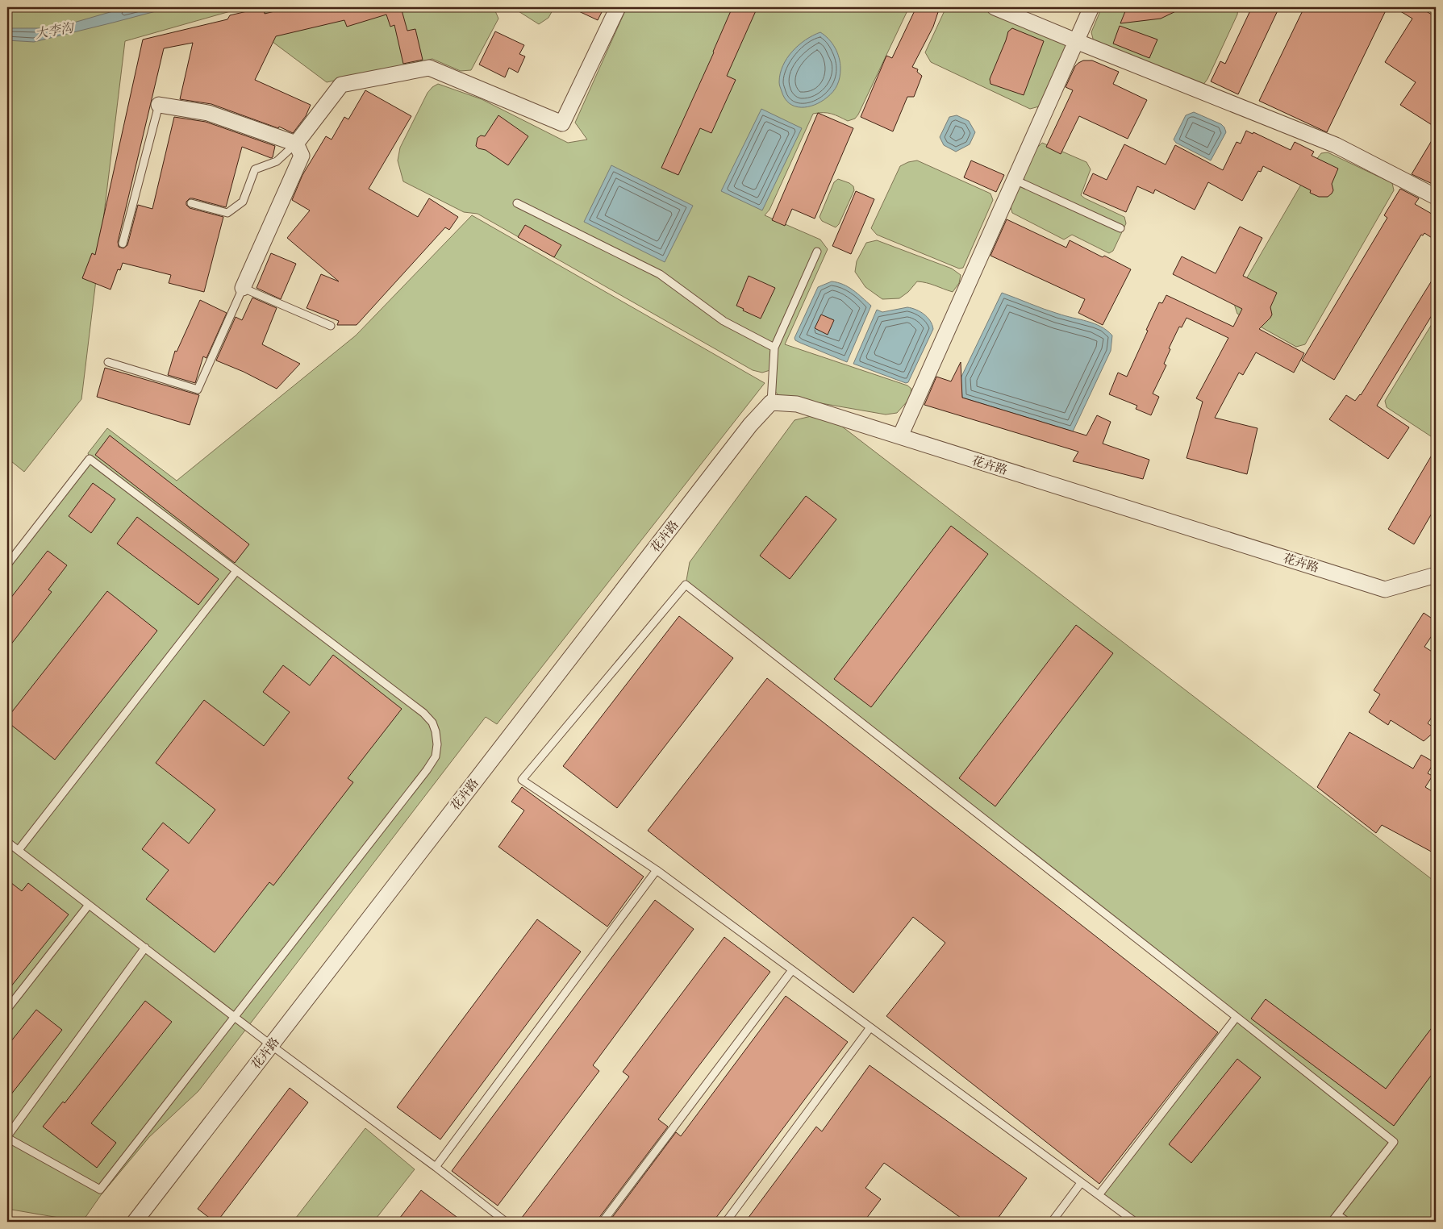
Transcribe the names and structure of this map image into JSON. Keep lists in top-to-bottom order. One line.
{"streets":{"street":["花卉路"]},"water":["大李沟"]}
